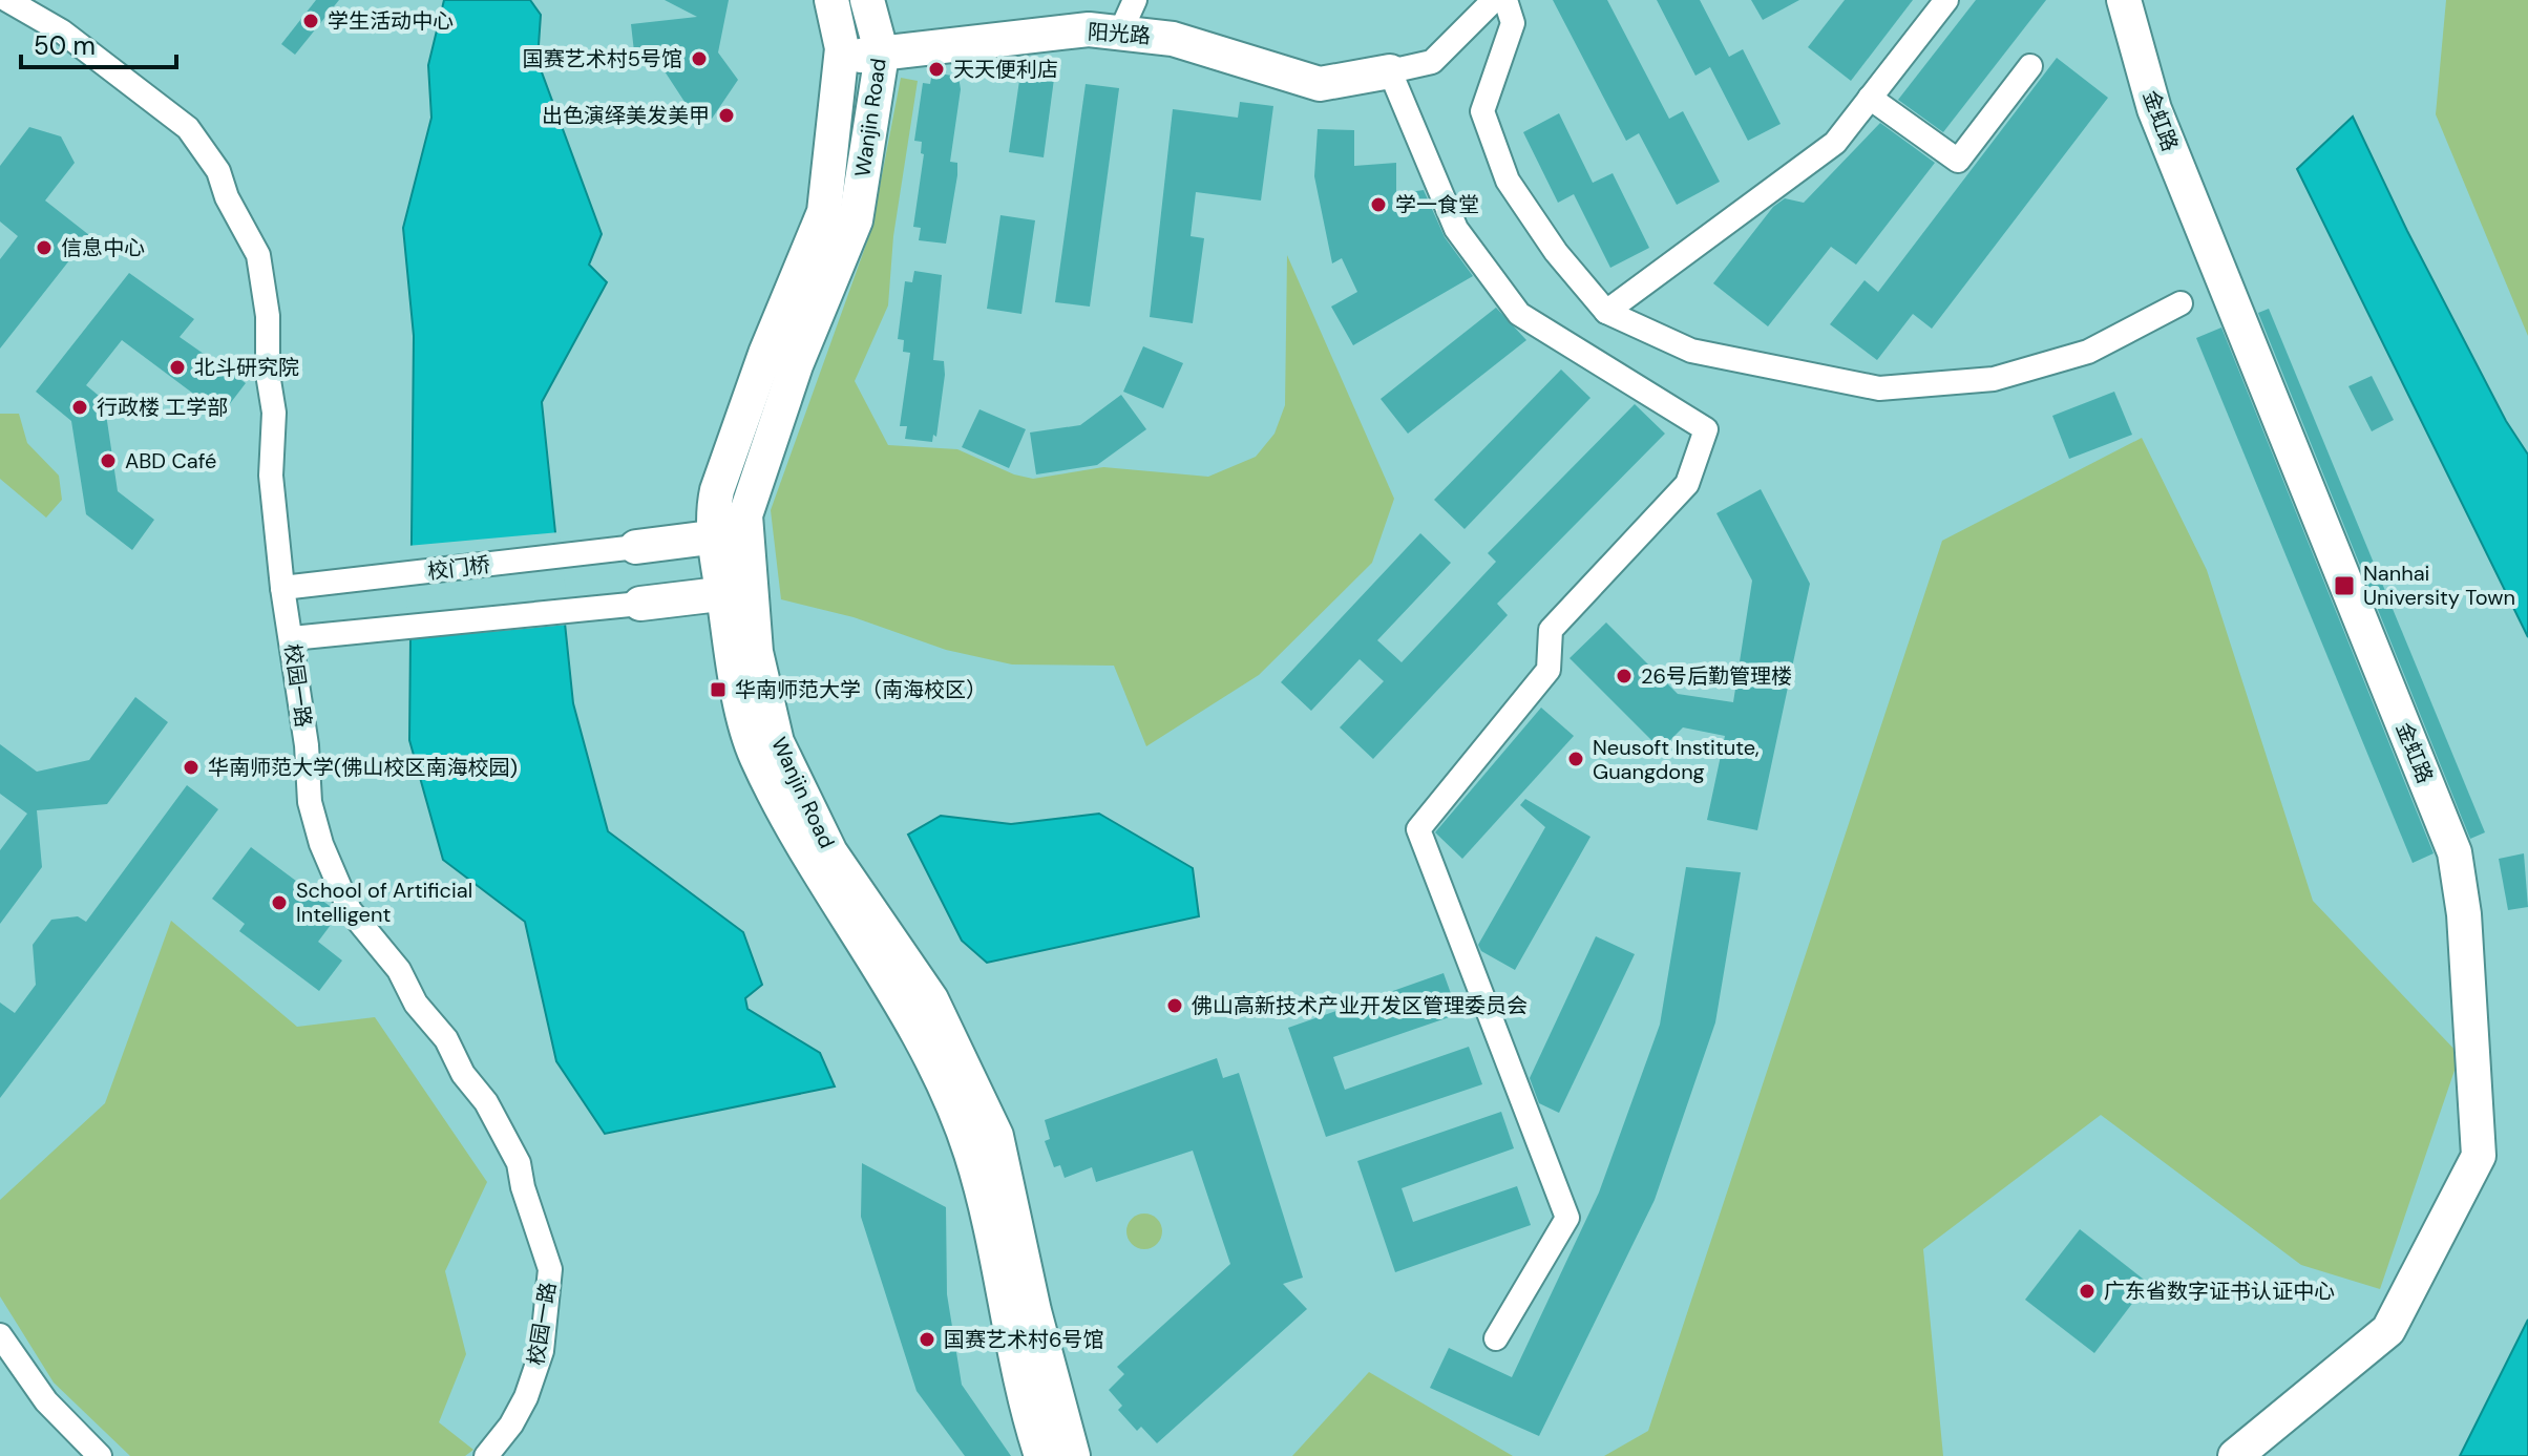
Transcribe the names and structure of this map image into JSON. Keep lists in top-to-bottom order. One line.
{"streets":{"street":["阳光路","Wanjin Road","金虹路","校门桥","校园一路"]},"crossings":[["阳光路","Wanjin Road"],["校门桥","校园一路"]],"places":{"other":["学生活动中心","国赛艺术村5号馆","天天便利店","出色演绎美发美甲","学一食堂","信息中心","北斗研究院","行政楼 工学部","ABD Café","26号后勤管理楼","Neusoft Institute, Guangdong","华南师范大学(佛山校区南海校园)","School of Artificial Intelligent","佛山高新技术产业开发区管理委员会","广东省数字证书认证中心","国赛艺术村6号馆"],"transit":["Nanhai University Town","华南师范大学（南海校区）"]},"scale_bar":"50 m"}
